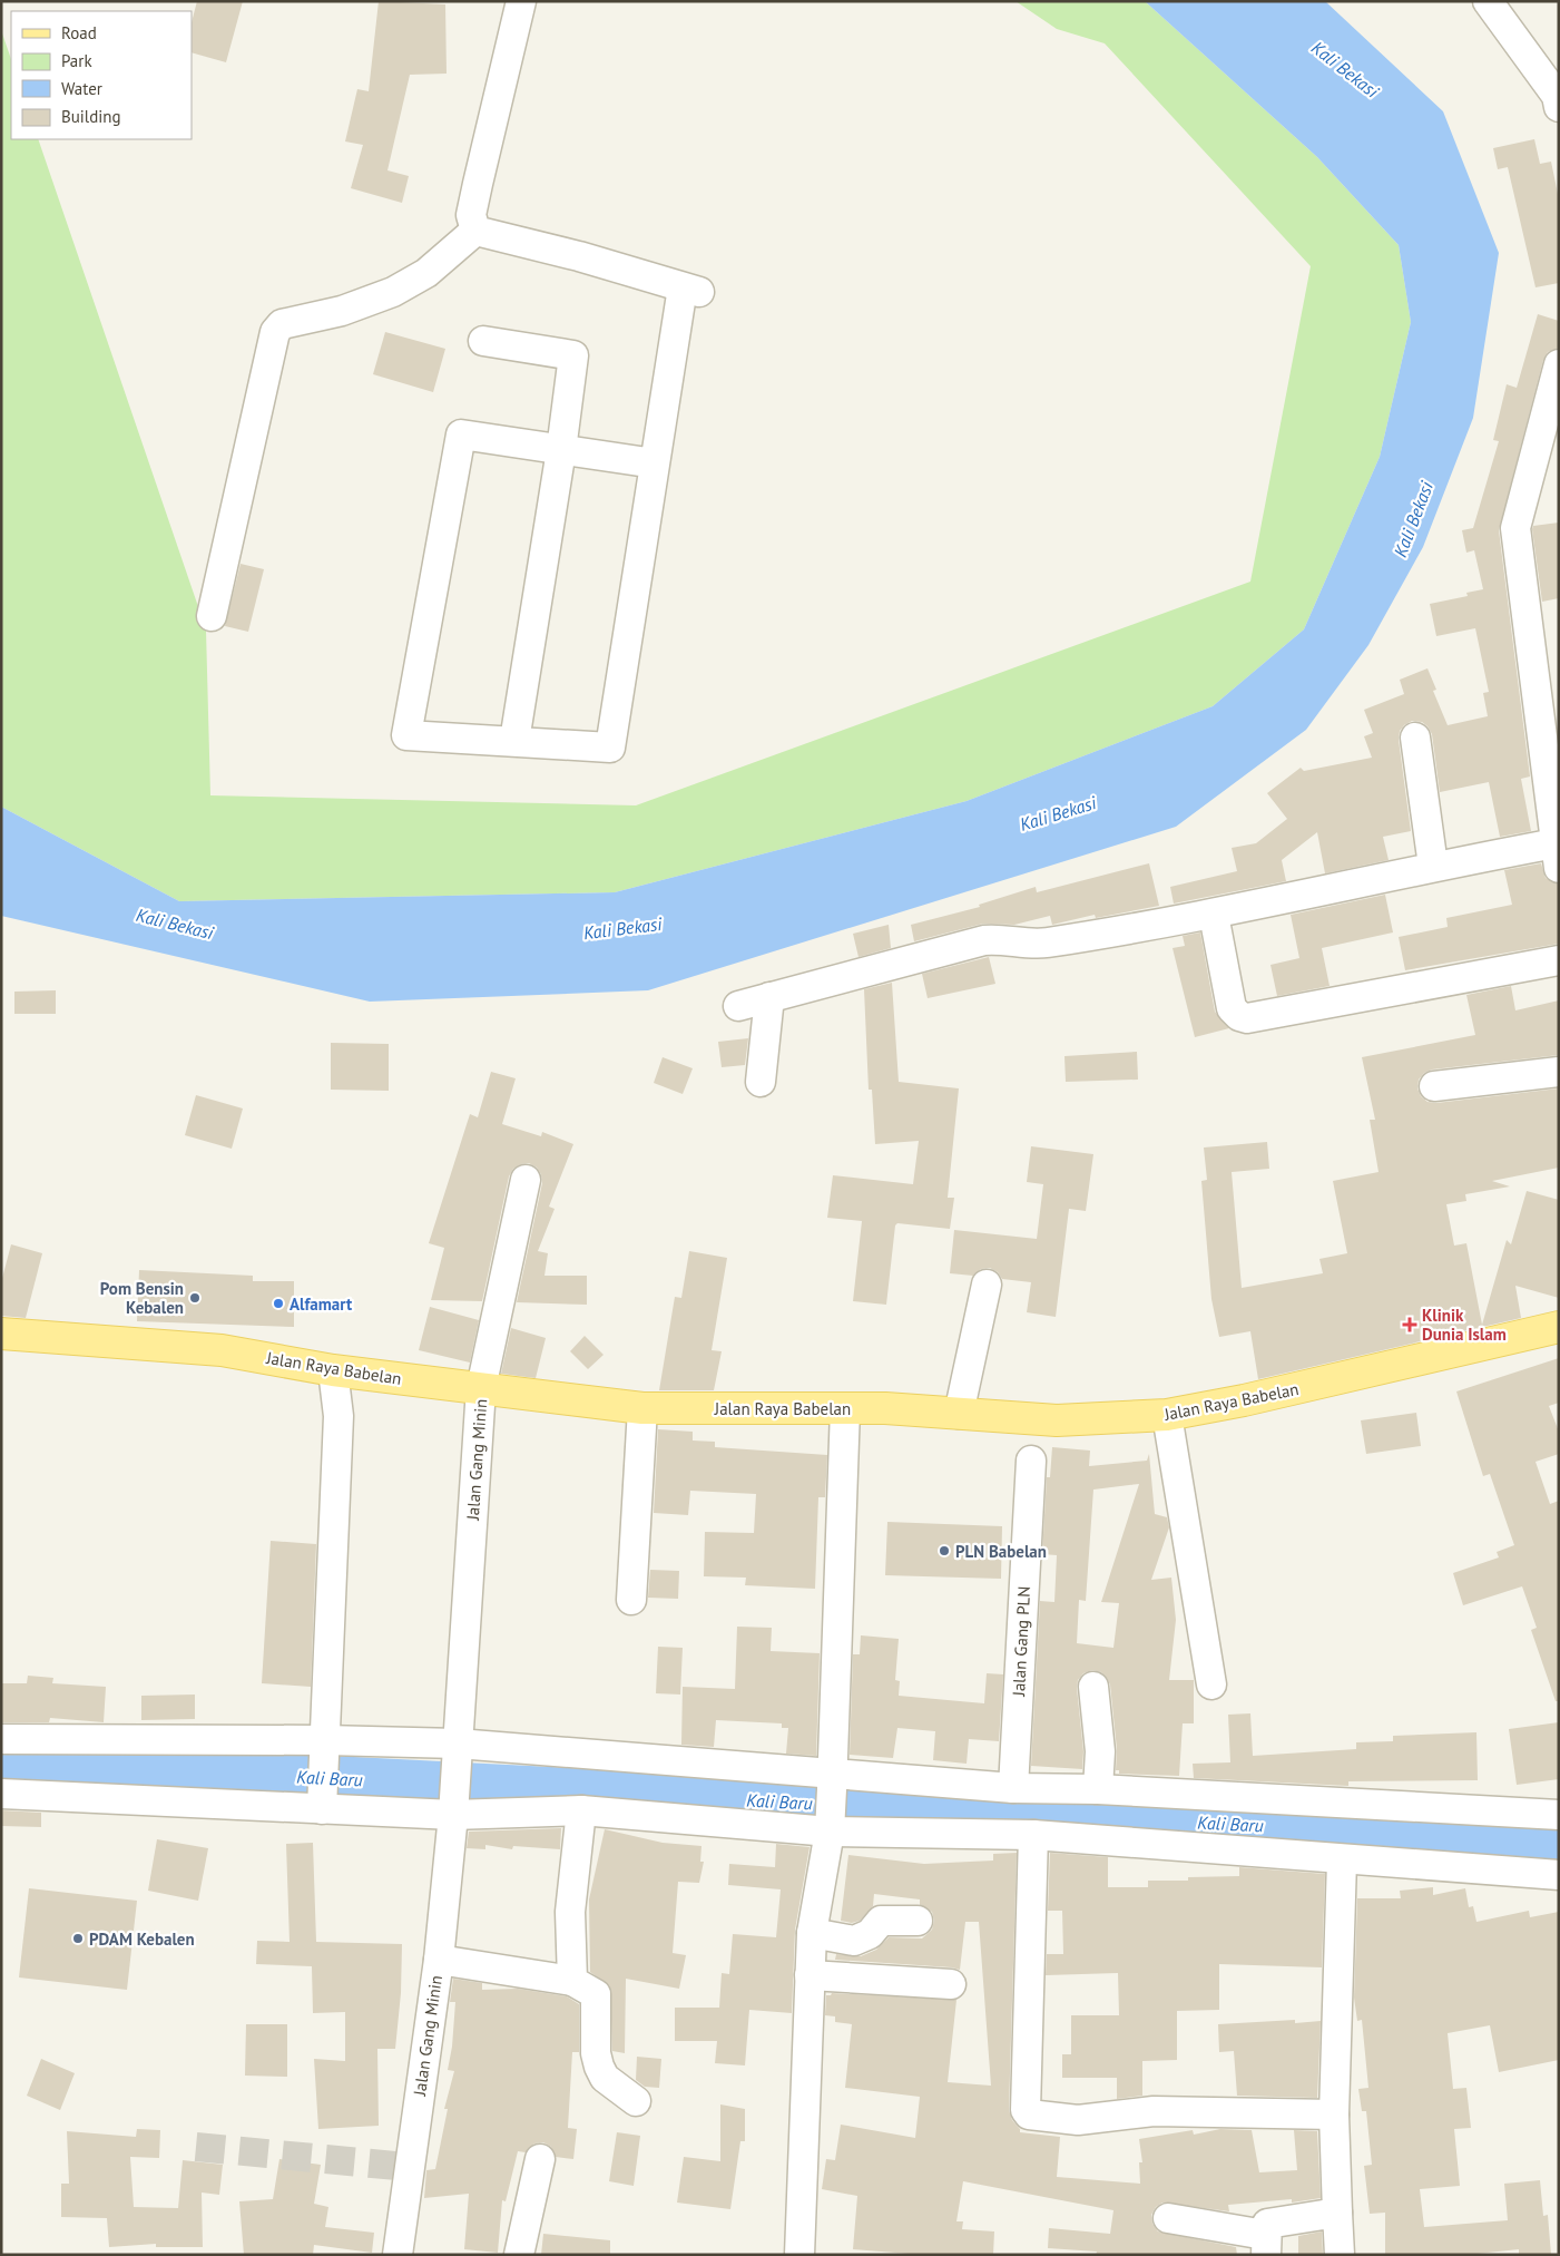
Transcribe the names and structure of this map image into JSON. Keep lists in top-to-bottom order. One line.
{"streets":{"main road":["Jalan Raya Babelan"],"street":["Jalan Gang Minin","Jalan Gang PLN"]},"crossings":[["Jalan Raya Babelan","Jalan Gang Minin"]],"water":["Kali Bekasi","Kali Baru"],"places":{"other":["Pom Bensin Kebalen","Alfamart","PLN Babelan","PDAM Kebalen"],"health":["Klinik Dunia Islam"]},"legend":["Road","Park","Water","Building"]}
